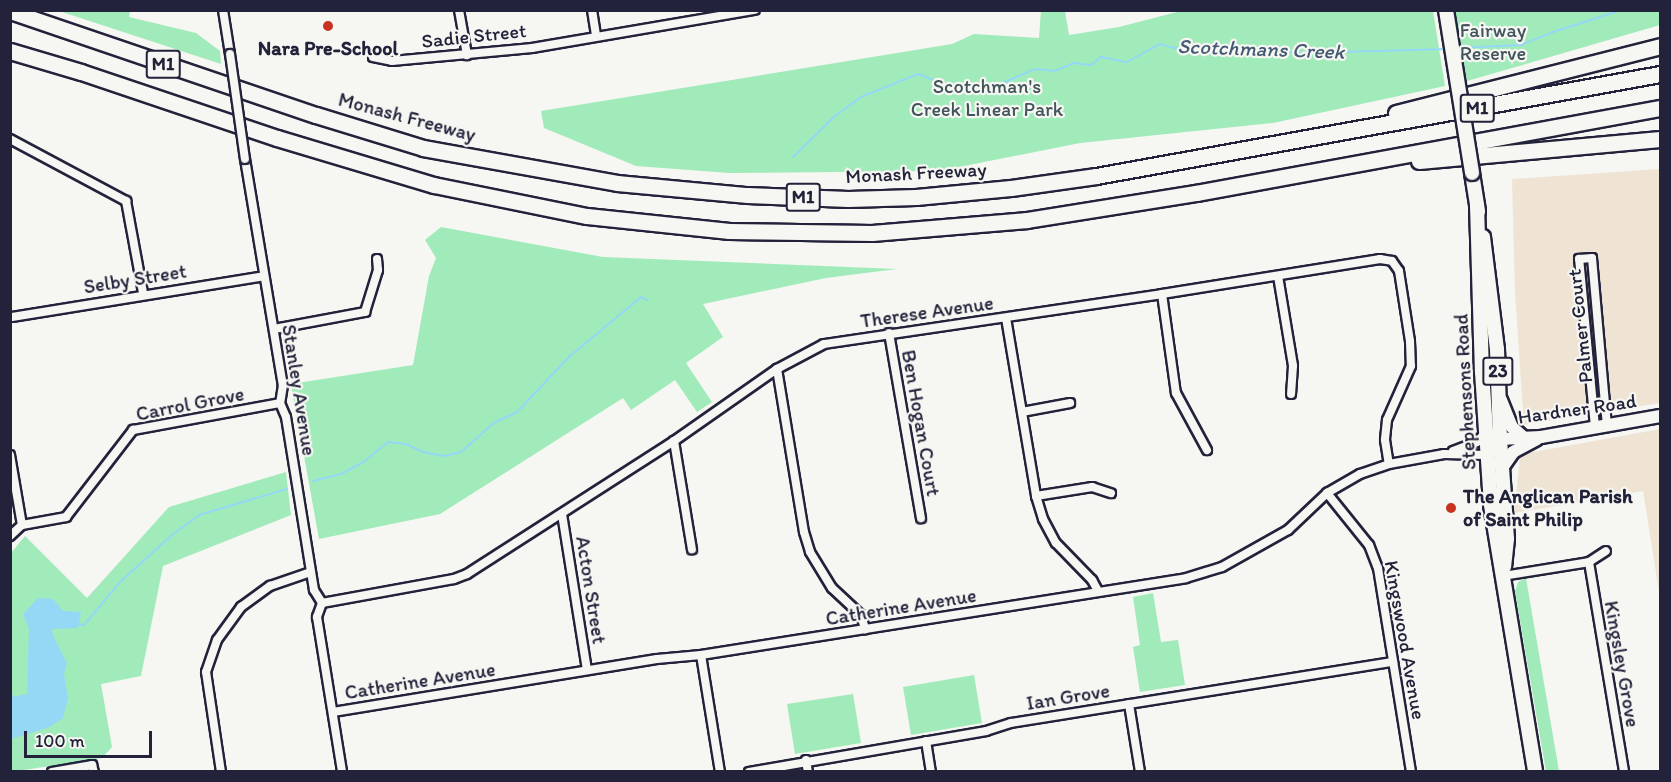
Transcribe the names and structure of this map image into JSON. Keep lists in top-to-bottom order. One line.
{"streets":{"highway":["M1","Monash Freeway"],"main road":["23","Stephensons Road"],"street":["Sadie Street","Selby Street","Therese Avenue","Palmer Court","Stanley Avenue","Carrol Grove","Hardner Road","Ben Hogan Court","Acton Street","Catherine Avenue","Kingswood Avenue","Kingsley Grove","Ian Grove"]},"crossings":[["Selby Street","Stanley Avenue"],["Therese Avenue","Stanley Avenue"],["Therese Avenue","Ben Hogan Court"],["Therese Avenue","Acton Street"],["Therese Avenue","Catherine Avenue"],["Palmer Court","Hardner Road"],["Stanley Avenue","Carrol Grove"],["Stanley Avenue","Catherine Avenue"],["Stephensons Road","Hardner Road"],["Stephensons Road","Catherine Avenue"],["Acton Street","Catherine Avenue"],["Catherine Avenue","Kingswood Avenue"],["Kingswood Avenue","Ian Grove"]],"water":["Scotchmans Creek"],"parks":["Fairway Reserve","Scotchman's Creek Linear Park"],"places":["Nara Pre-School","The Anglican Parish of Saint Philip"],"scale_bar":"100 m"}
